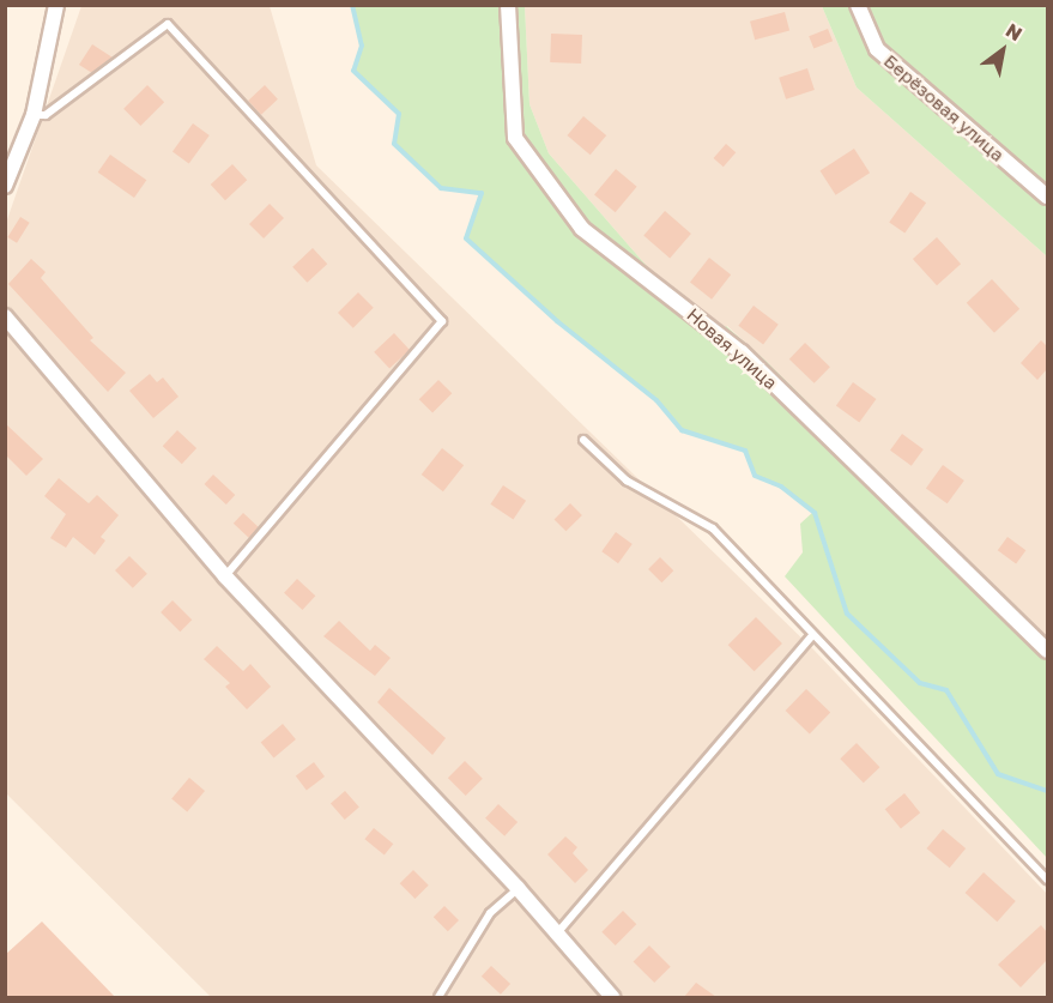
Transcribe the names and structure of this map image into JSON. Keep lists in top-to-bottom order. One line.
{"streets":{"street":["Берёзовая улица","Новая улица"]},"north":"top right"}
